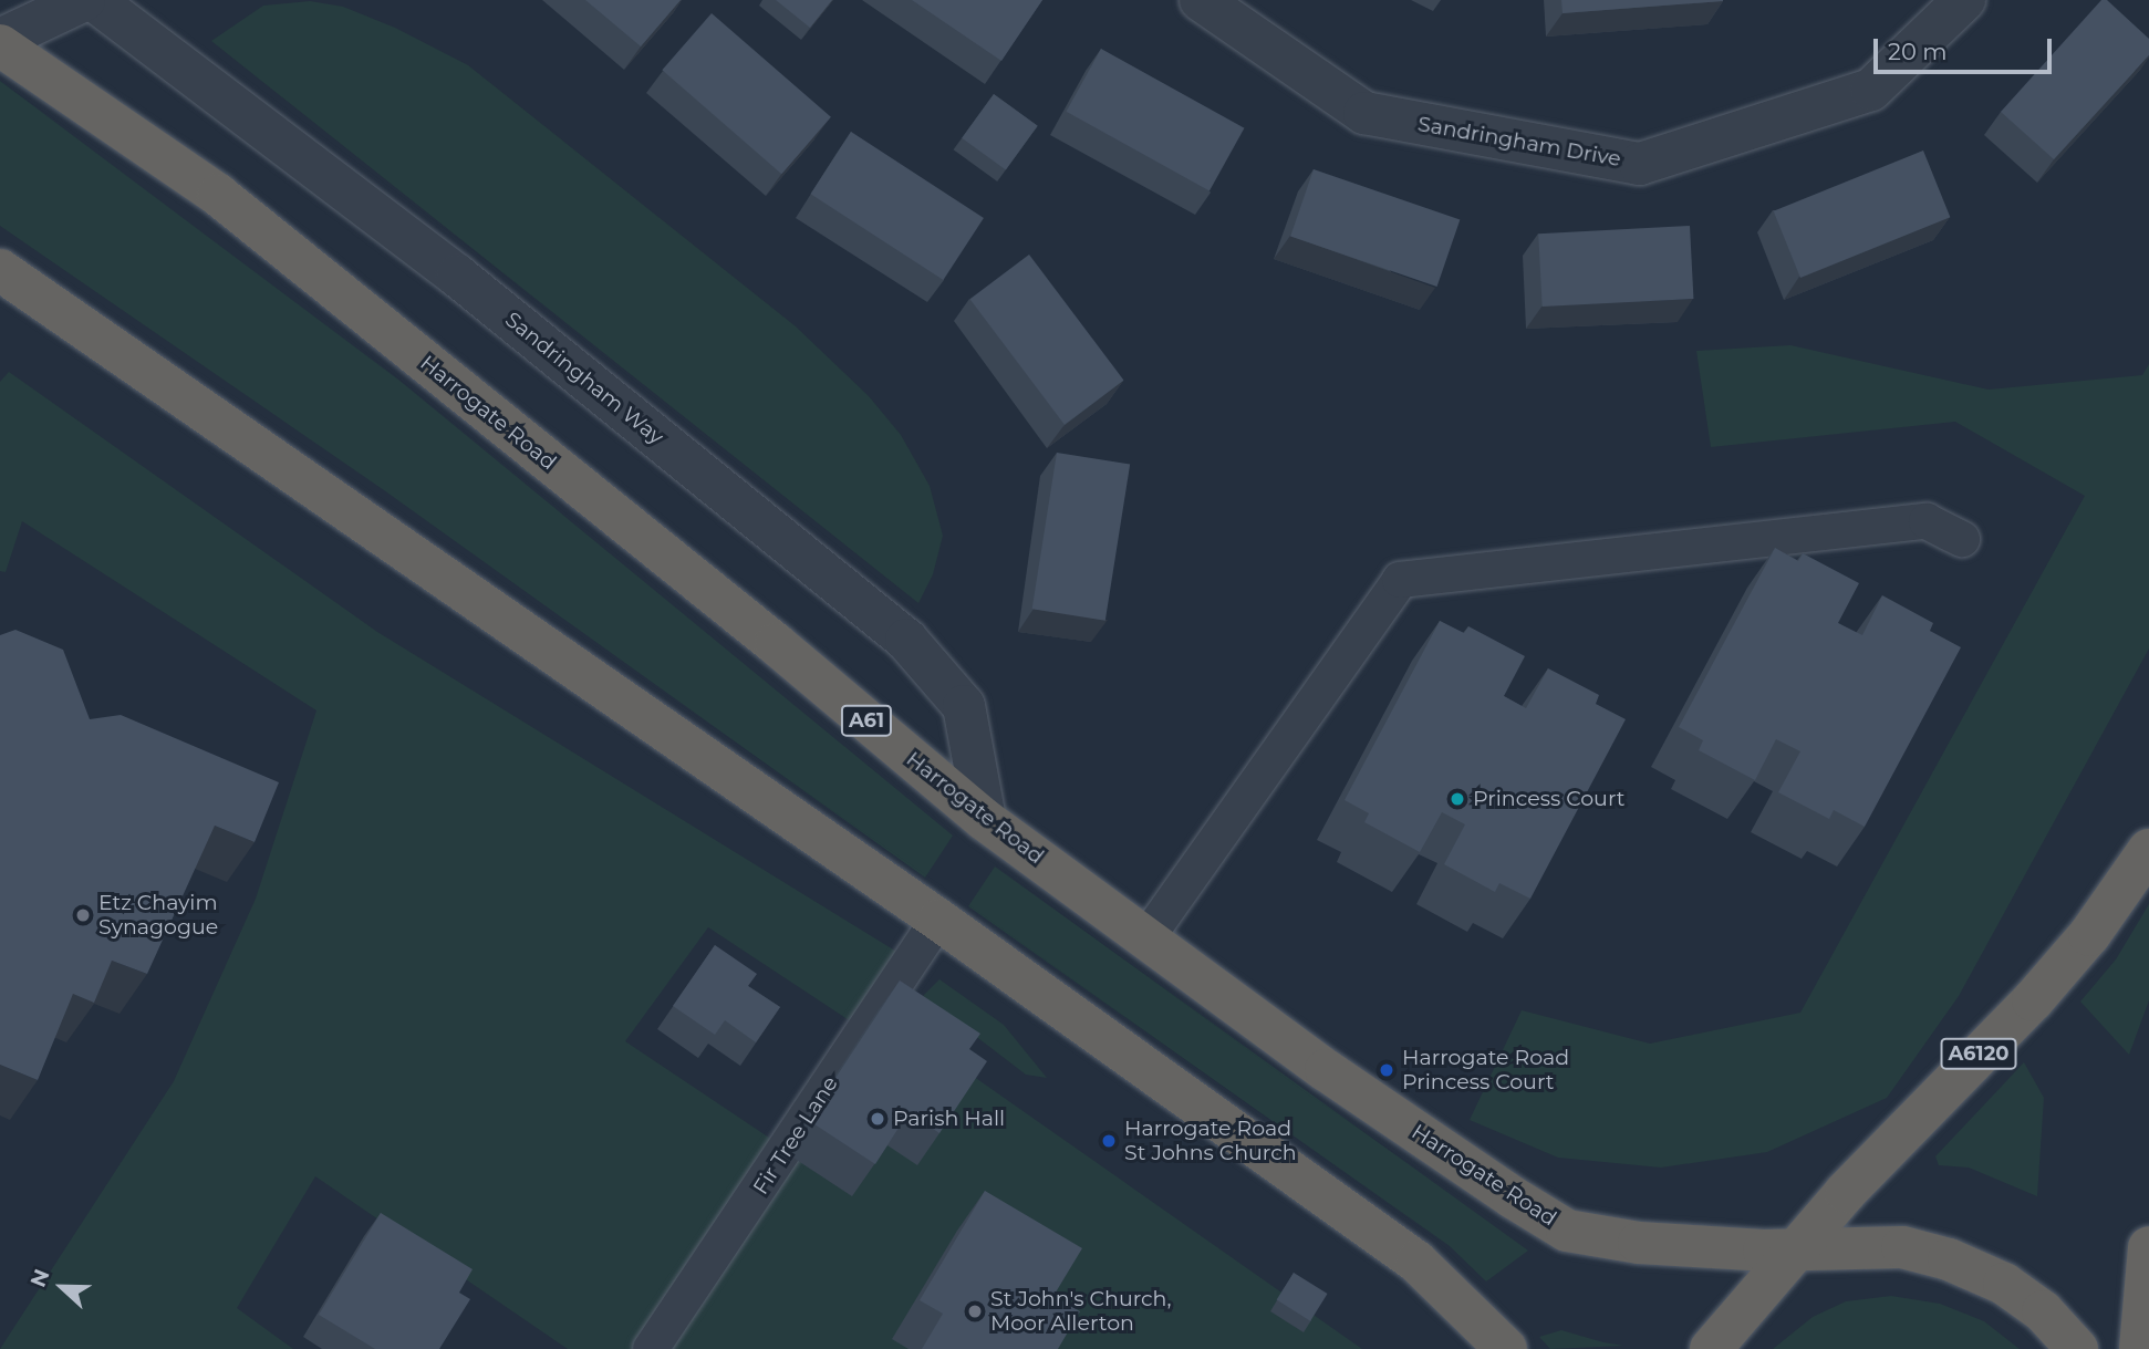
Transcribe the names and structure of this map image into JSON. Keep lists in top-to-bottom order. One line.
{"streets":{"highway":["Harrogate Road","A61","A6120"],"street":["Sandringham Drive","Sandringham Way"],"lane":["Fir Tree Lane"]},"crossings":[["Sandringham Way","Harrogate Road"],["Harrogate Road","A6120"]],"places":["Princess Court","Etz Chayim Synagogue","Harrogate Road Princess Court","Parish Hall","Harrogate Road St Johns Church","St John's Church, Moor Allerton"],"scale_bar":"20 m","north":"left"}
